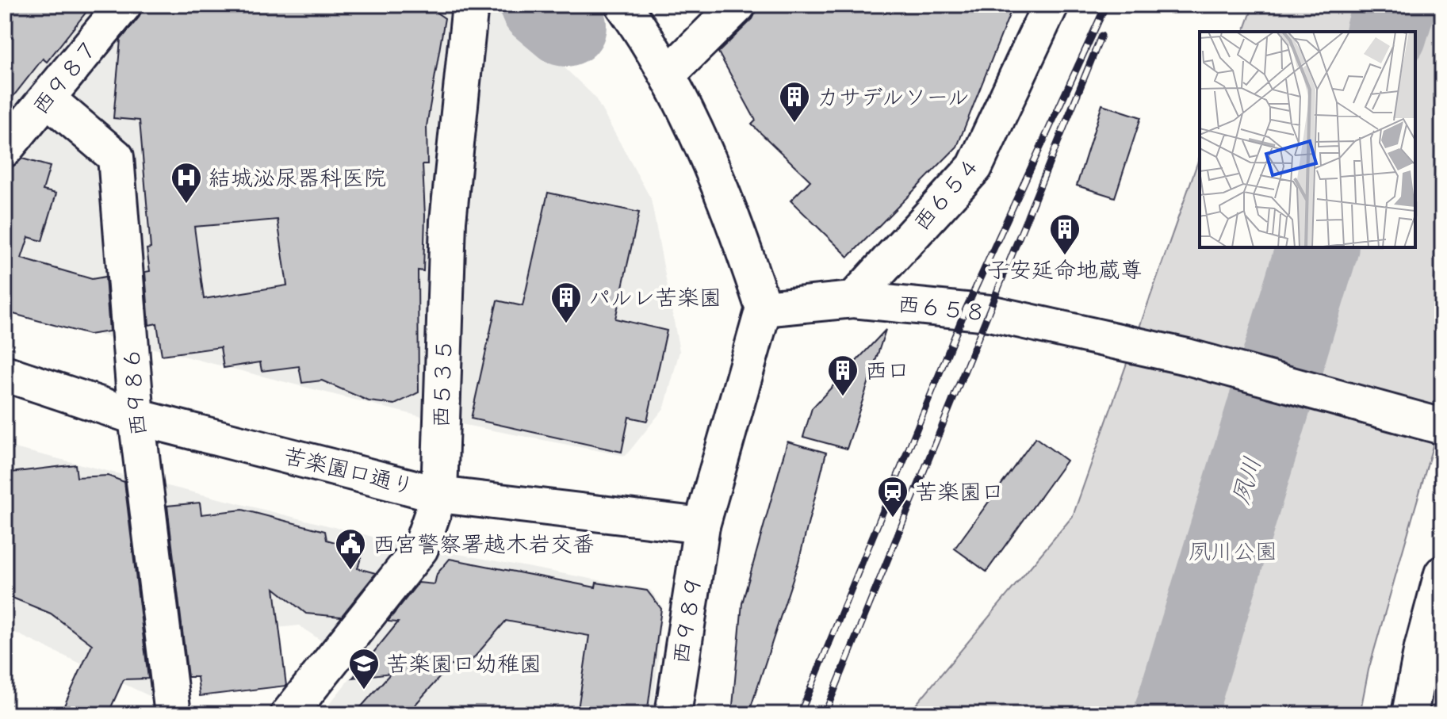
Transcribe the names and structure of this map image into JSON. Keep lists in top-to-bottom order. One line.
{"streets":{"street":["西９８７","西６５４","西６５８","西５３５","西９８６","苦楽園口通り","西９８９"]},"crossings":[["西９８７","西９８６"],["西６５４","西６５８"],["西６５８","西９８９"],["西５３５","苦楽園口通り"],["西９８６","苦楽園口通り"],["苦楽園口通り","西９８９"]],"water":["夙川"],"parks":["夙川公園"],"places":{"building":["カサデルソール","子安延命地蔵尊","パルレ苦楽園","西口"],"hospital":["結城泌尿器科医院"],"station":["苦楽園口"],"public building":["西宮警察署越木岩交番"],"school or university":["苦楽園口幼稚園"]}}
